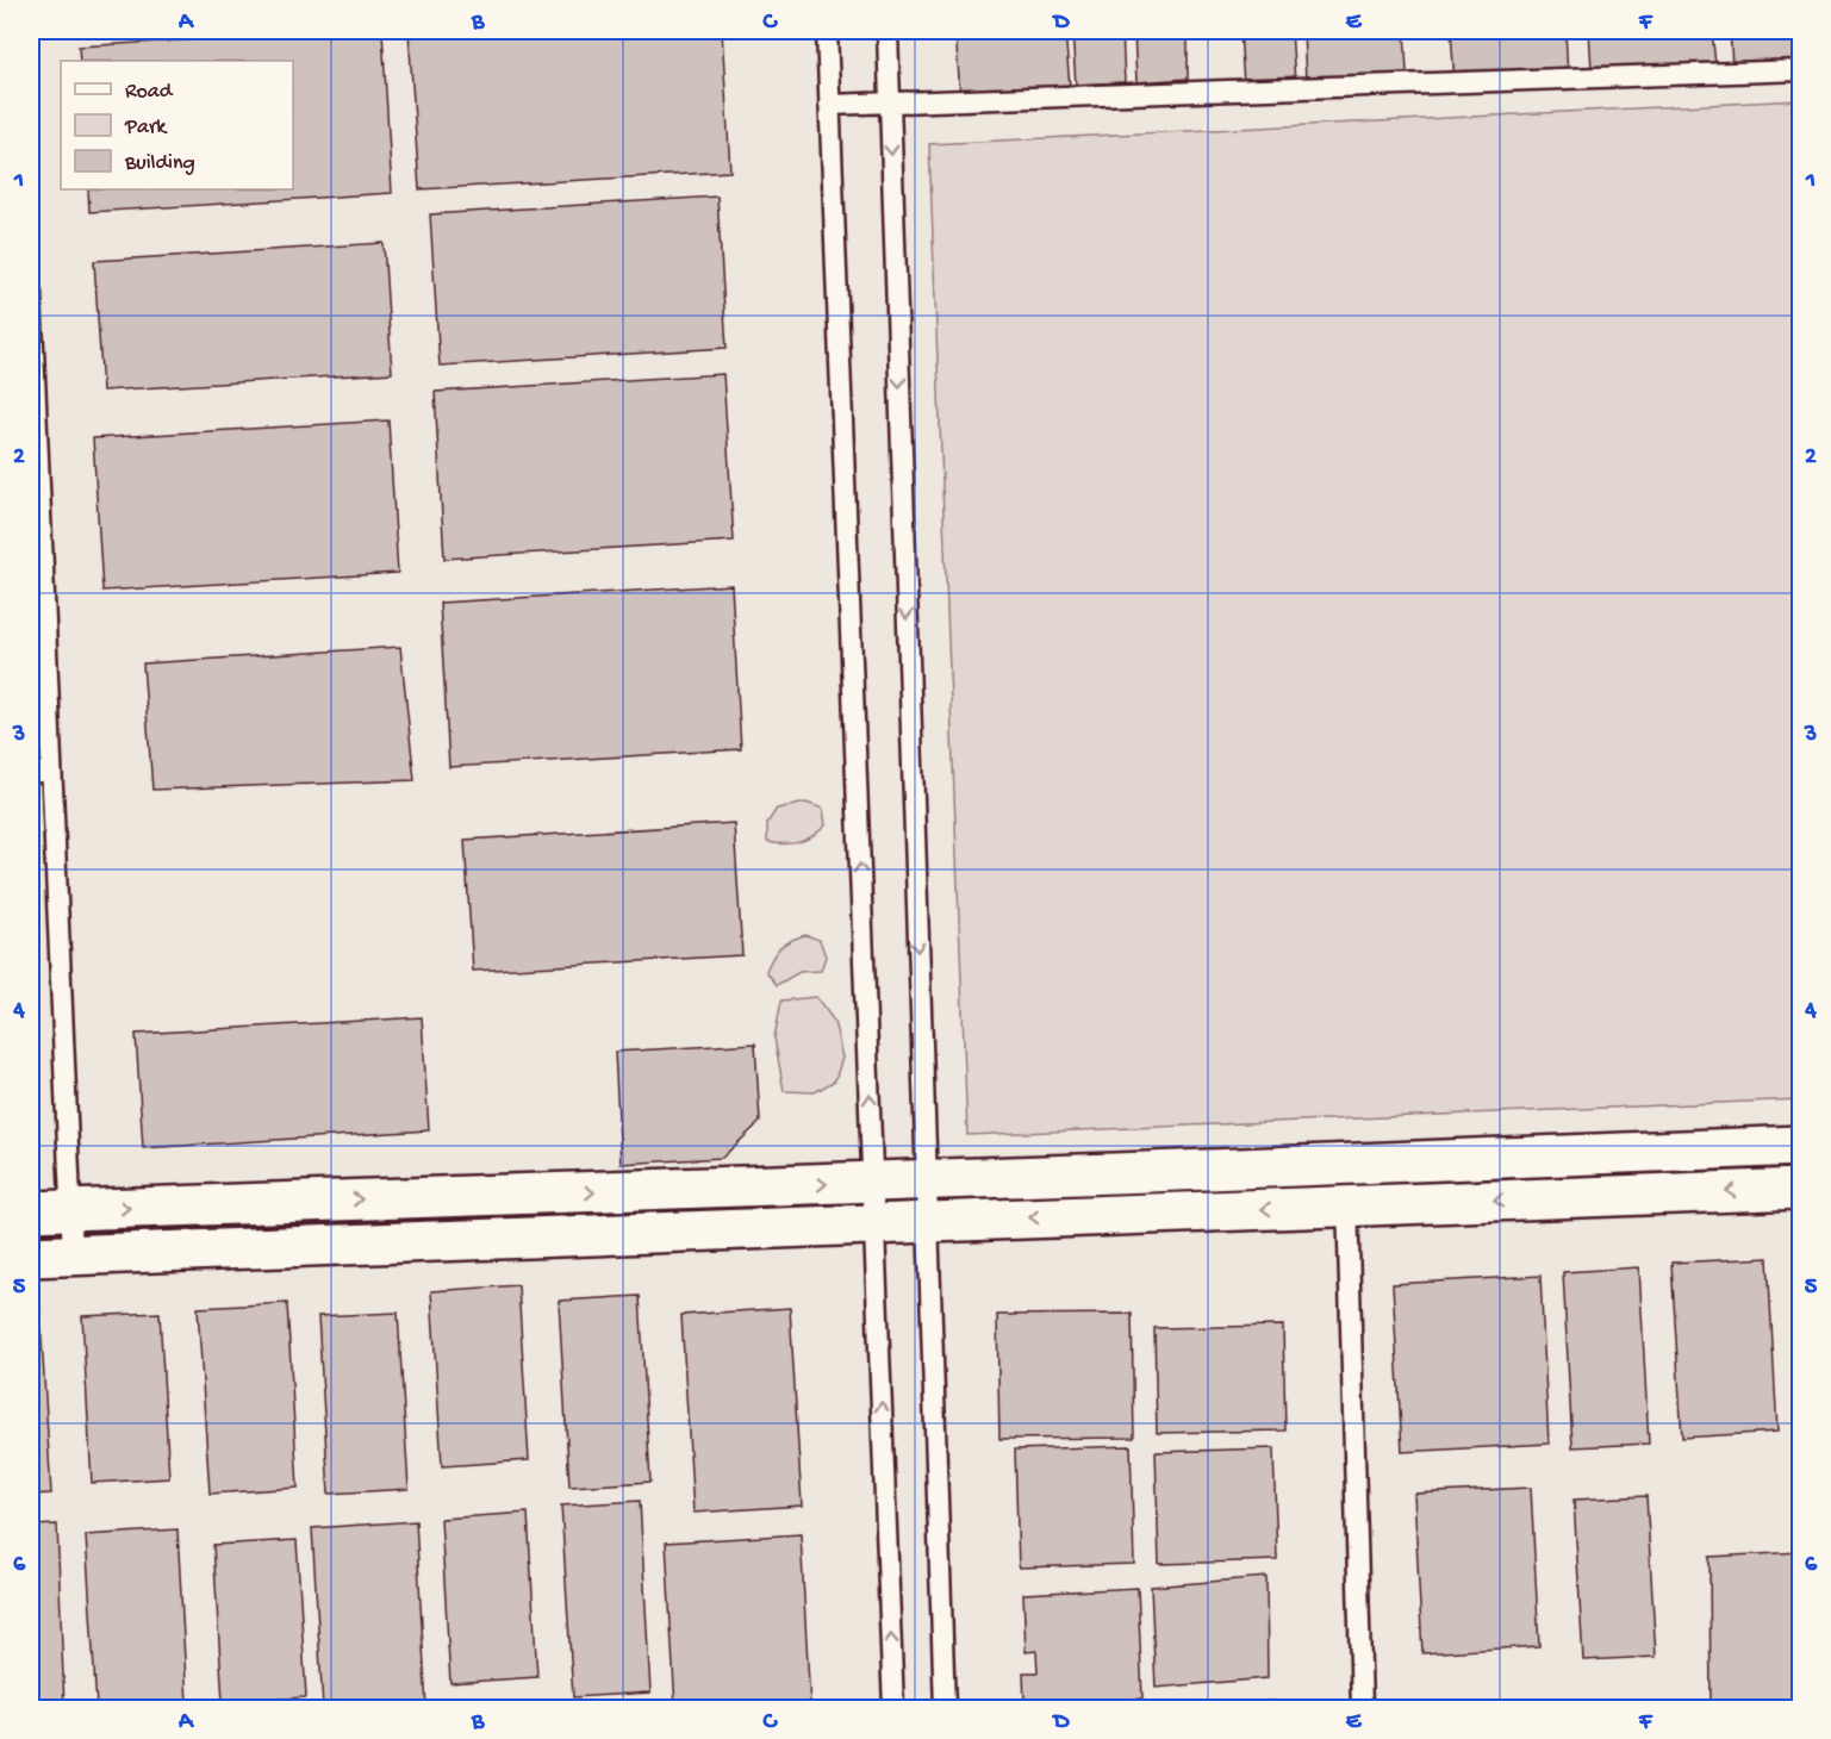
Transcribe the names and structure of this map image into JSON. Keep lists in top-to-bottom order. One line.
{"legend":["Road","Park","Building"],"grid":{"columns":["A","B","C","D","E","F"],"rows":["1","2","3","4","5","6"]}}
